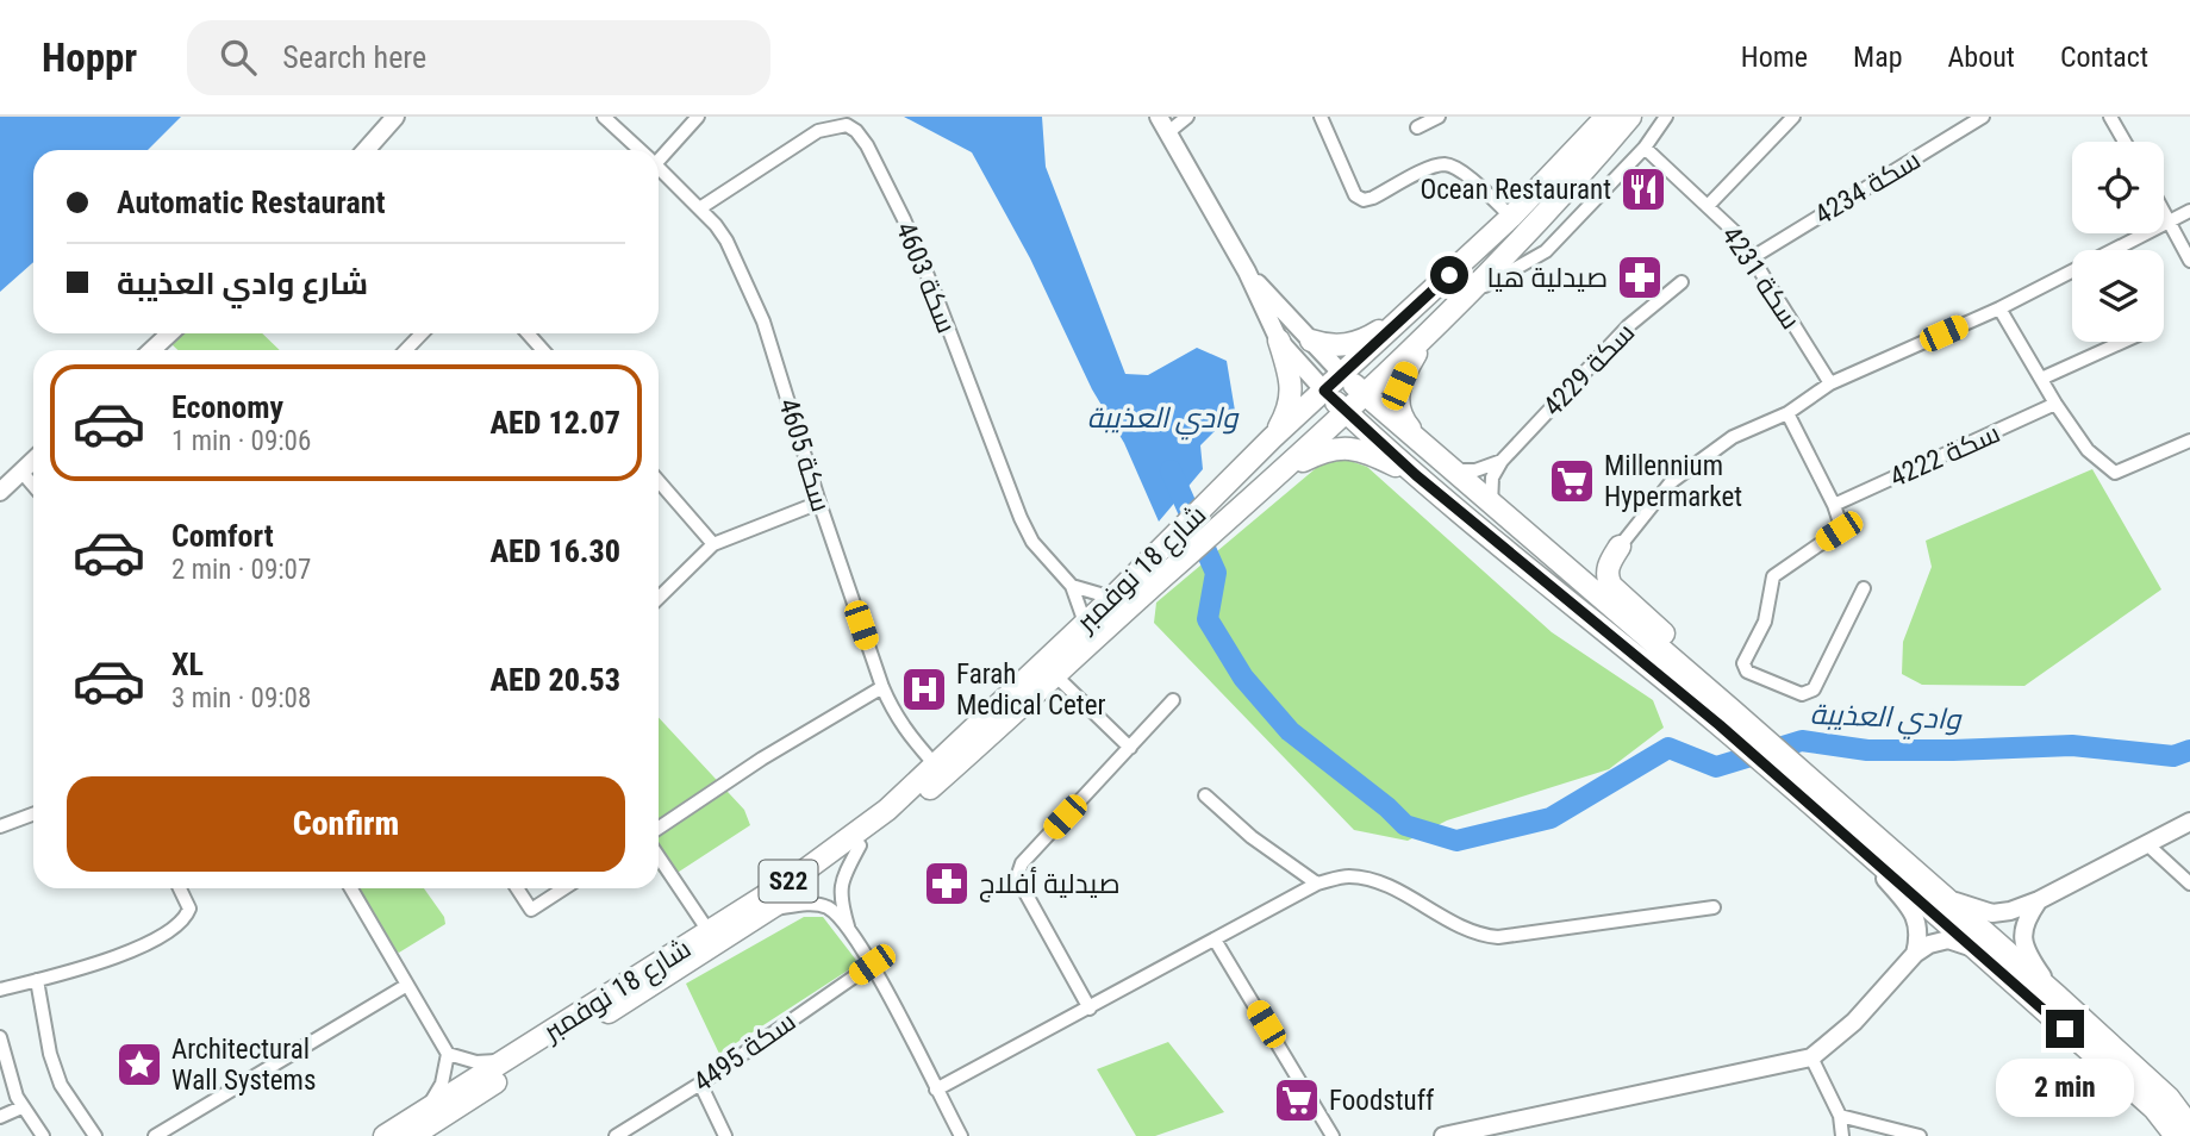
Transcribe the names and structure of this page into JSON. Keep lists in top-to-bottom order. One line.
{"streets":{"main road":["شارع 18 نوفمبر","S22"],"street":["سكة 4234","سكة 4603","سكة 4231","سكة 4229","سكة 4605","سكة 4222","سكة 4495"]},"crossings":[["سكة 4234","سكة 4231"],["سكة 4603","سكة 4605"],["سكة 4603","شارع 18 نوفمبر"],["سكة 4605","شارع 18 نوفمبر"]],"water":["وادي العذيبة"],"places":{"restaurant":["Ocean Restaurant"],"pharmacy":["صيدلية هيا","صيدلية أفلاج"],"supermarket":["Millennium Hypermarket","Foodstuff"],"hospital":["Farah Medical Ceter"],"place":["Architectural Wall Systems"]},"page":{"header":"Hoppr","search":"Search here","nav":["Home","Map","About","Contact"],"banner":["Automatic Restaurant","شارع وادي العذيبة"],"list":[{"name":"Economy","note":"1 min · 09:06","value":"AED 12.07"},{"name":"Comfort","note":"2 min · 09:07","value":"AED 16.30"},{"name":"XL","note":"3 min · 09:08","value":"AED 20.53"}],"buttons":"Confirm","bubble":"2 min"}}
